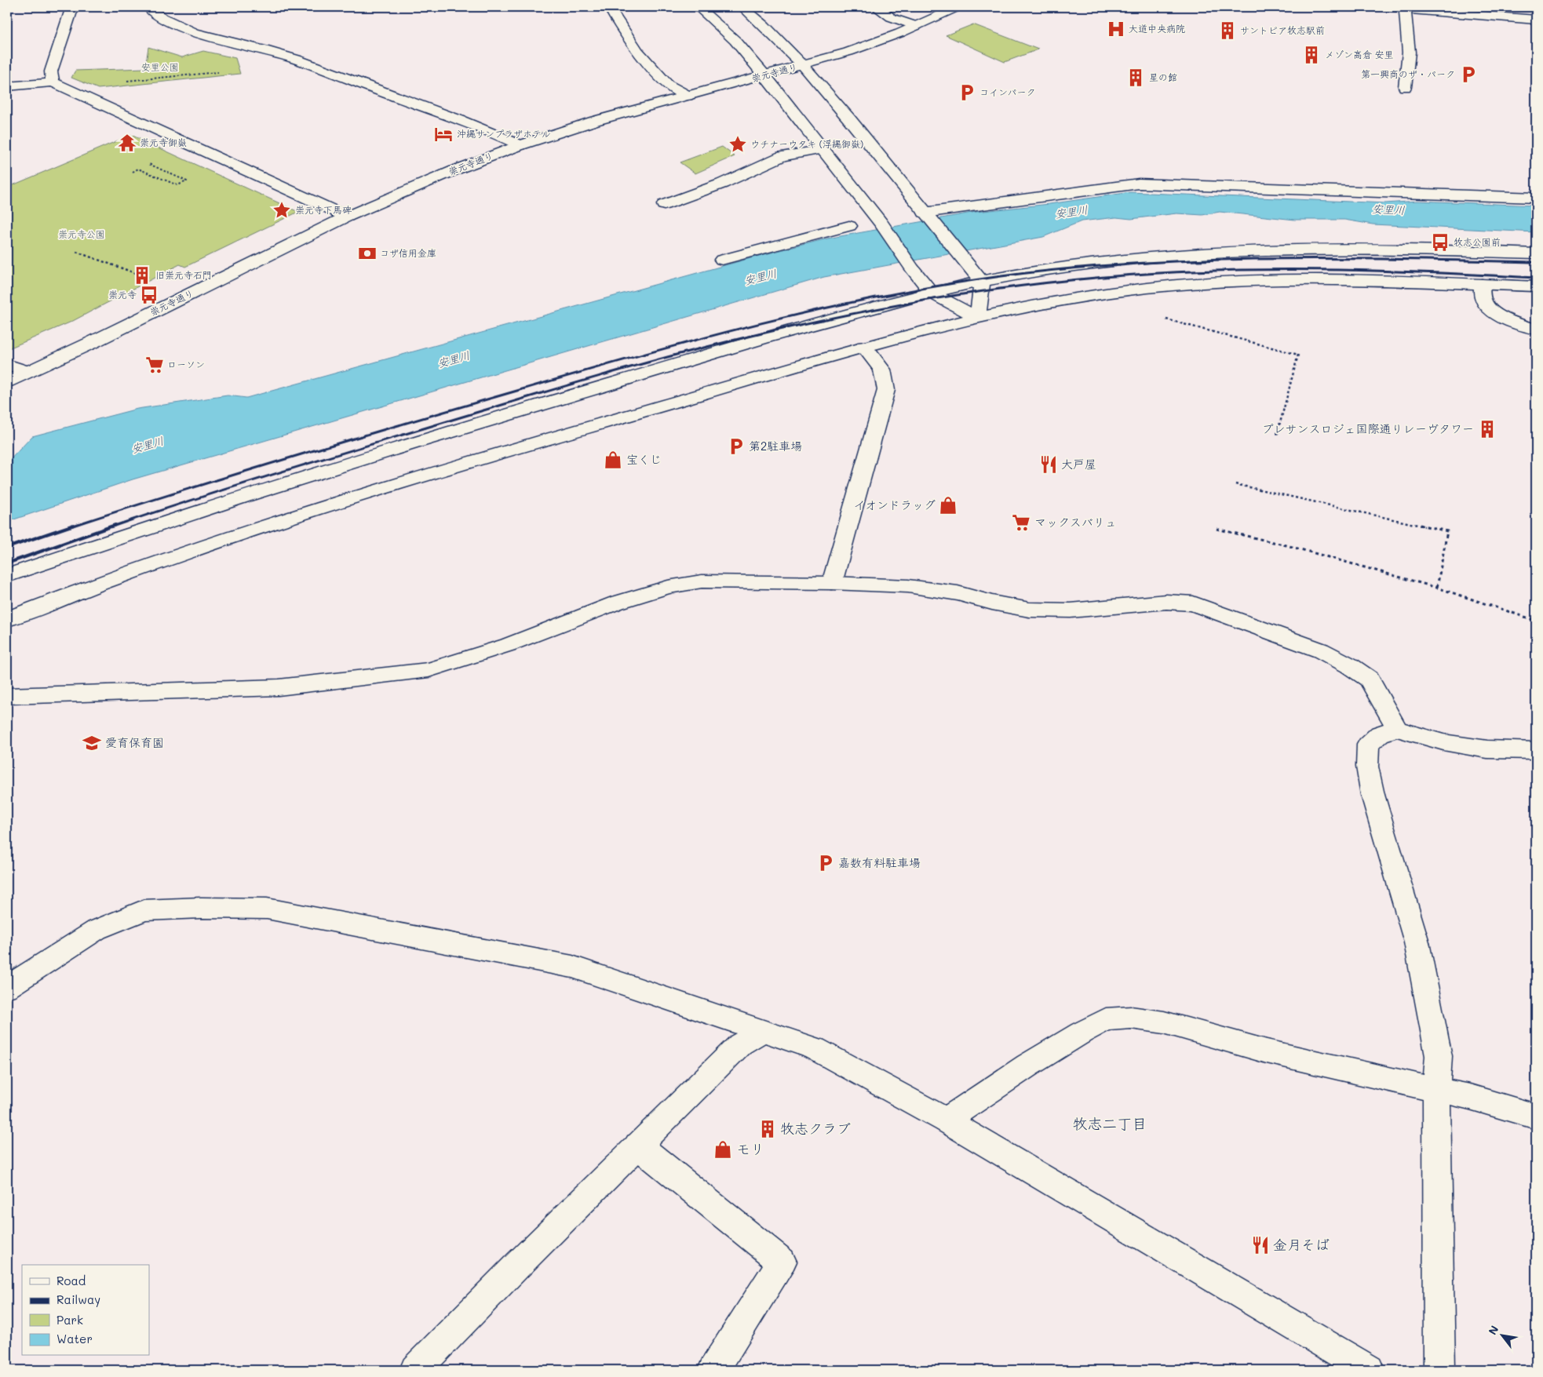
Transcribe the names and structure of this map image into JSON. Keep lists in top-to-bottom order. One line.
{"streets":{"street":["崇元寺通り"]},"districts":["牧志二丁目"],"water":["安里川"],"parks":["安里公園","崇元寺公園"],"places":{"hospital":["大道中央病院"],"building":["サントピア牧志駅前","メゾン高倉 安里","星の館","旧崇元寺石門","プレサンスロジェ国際通りレーヴタワー","牧志クラブ"],"parking":["第一興商のザ・パーク","コインパーク","第2駐車場","嘉数有料駐車場"],"hotel":["沖縄サンプラザホテル"],"temple":["崇元寺御嶽"],"place":["ウチナーウタキ (浮縄御嶽)","崇元寺下馬碑"],"bus stop":["牧志公園前","崇元寺"],"bank":["コザ信用金庫"],"supermarket":["ローソン","マックスバリュ"],"shop":["宝くじ","イオンドラッグ","モリ"],"restaurant":["大戸屋","金月そば"],"school or university":["愛育保育園"]},"legend":["Road","Railway","Park","Water"],"north":"top left"}
